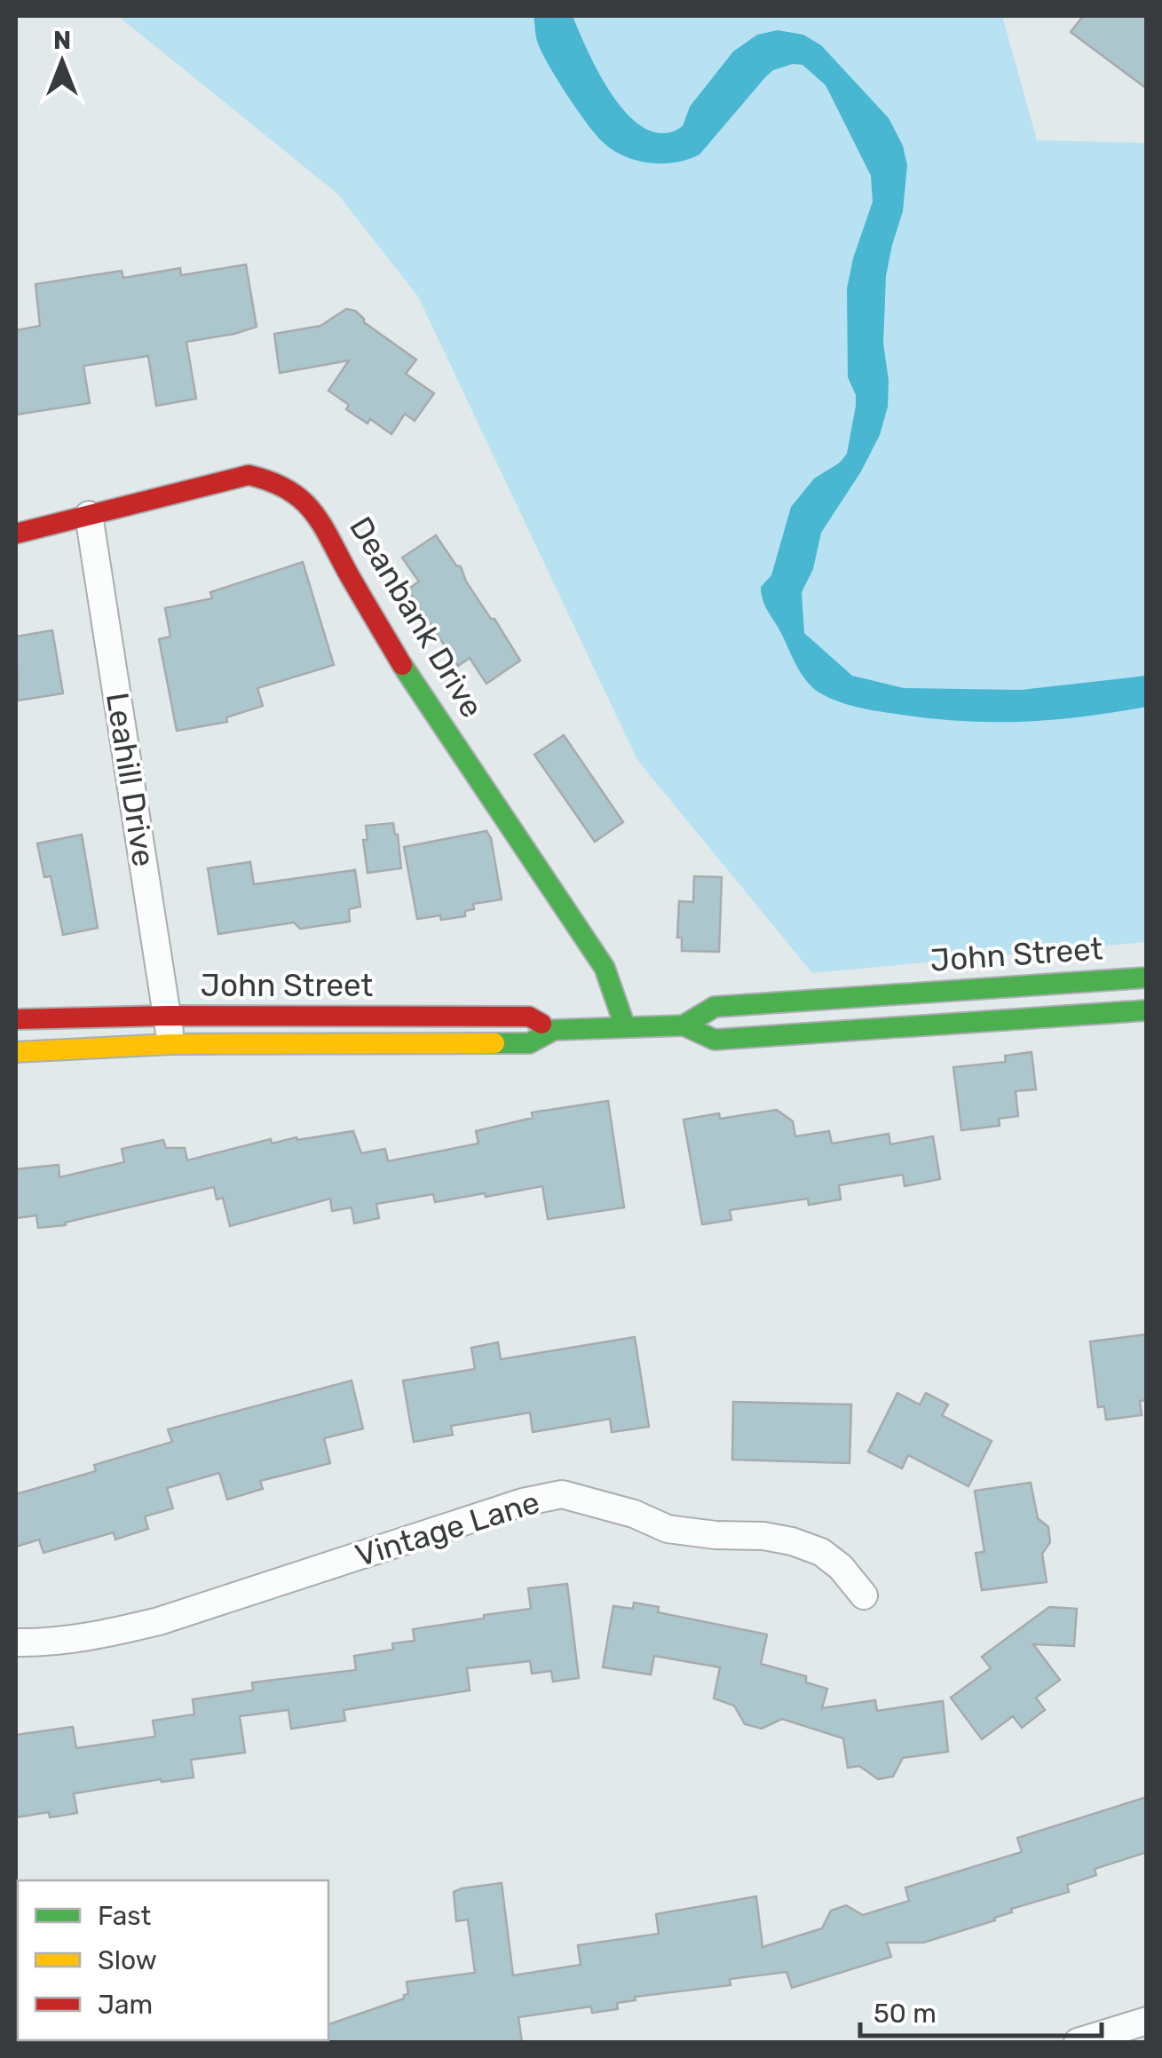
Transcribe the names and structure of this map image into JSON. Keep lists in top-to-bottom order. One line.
{"streets":{"main road":["Deanbank Drive","John Street"],"street":["Leahill Drive","Vintage Lane"]},"crossings":[["Deanbank Drive","Leahill Drive"],["Deanbank Drive","John Street"],["Leahill Drive","John Street"]],"legend":["Fast","Slow","Jam"],"scale_bar":"50 m","north":"top"}
